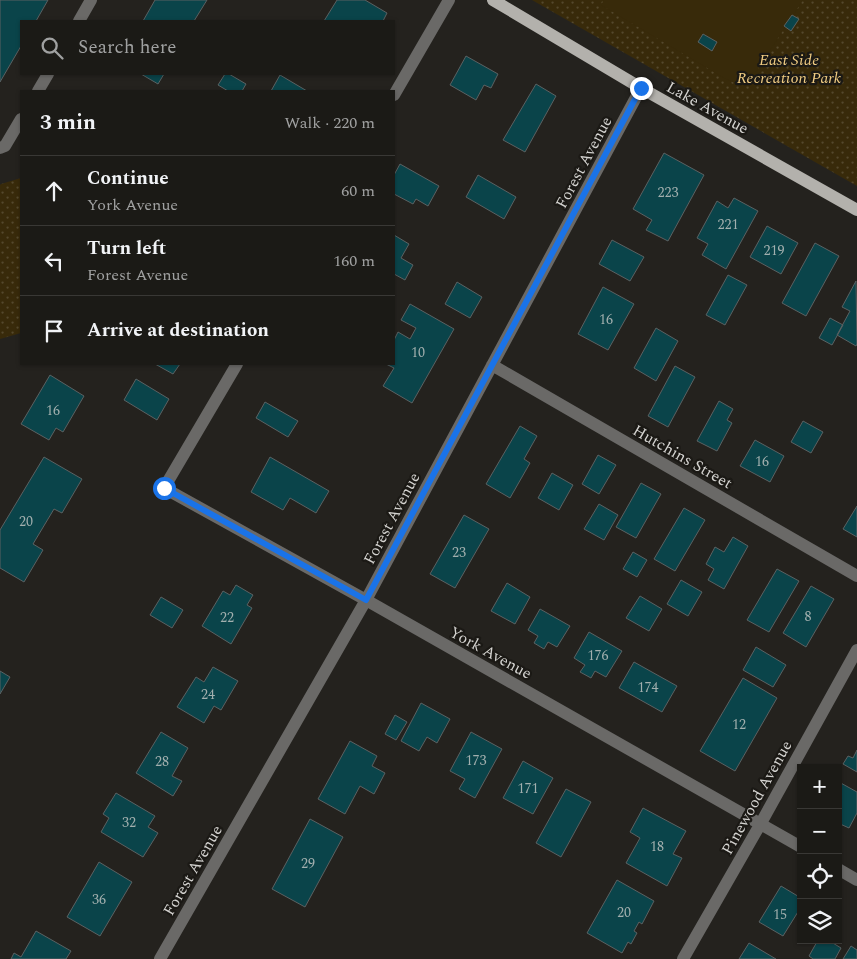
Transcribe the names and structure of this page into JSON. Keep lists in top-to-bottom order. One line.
{"streets":{"main road":["Lake Avenue"],"street":["Forest Avenue","Hutchins Street","York Avenue","Pinewood Avenue"]},"crossings":[["Lake Avenue","Forest Avenue"],["Forest Avenue","Hutchins Street"],["Forest Avenue","York Avenue"],["York Avenue","Pinewood Avenue"]],"parks":["East Side Recreation Park"],"house_numbers":["223","221","219","16","10","16","16","20","23","8","22","176","174","24","12","173","28","171","32","18","29","36","20","15"],"page":{"search":"Search here","heading":["3 min","Walk · 220 m"],"list":[["Continue","York Avenue","60 m"],["Turn left","Forest Avenue","160 m"],"Arrive at destination"],"map_buttons":["+","−"]}}
